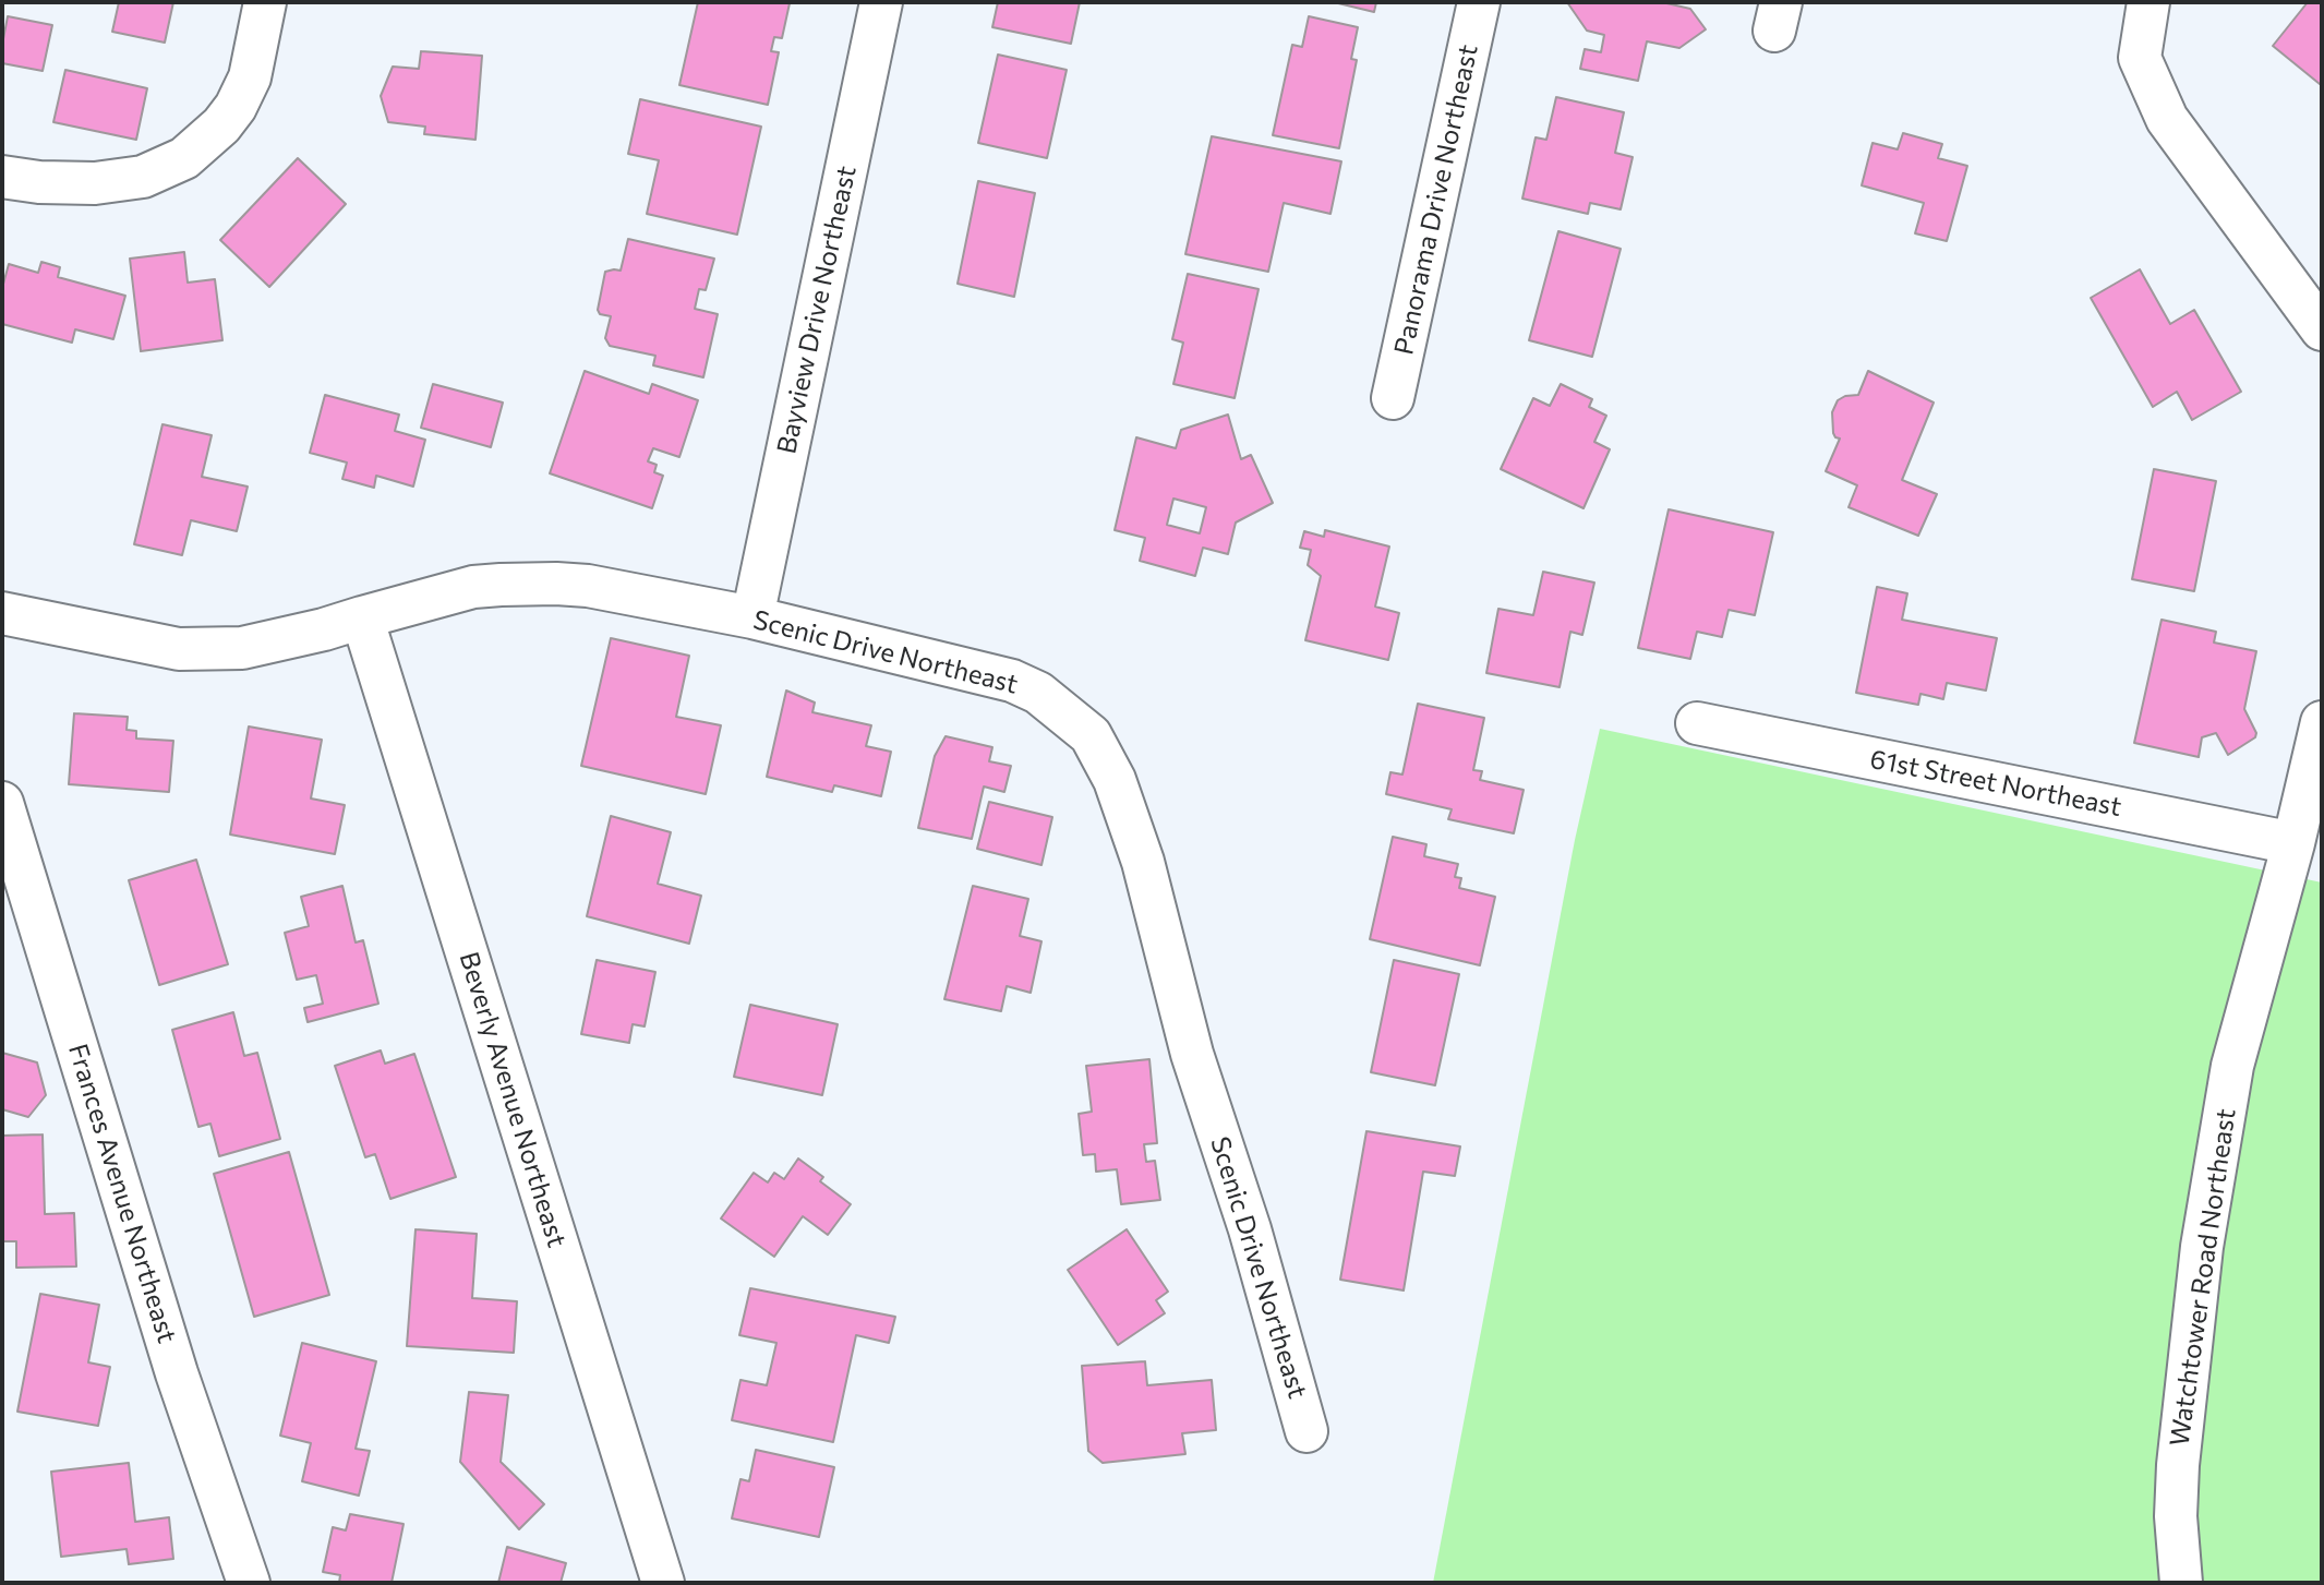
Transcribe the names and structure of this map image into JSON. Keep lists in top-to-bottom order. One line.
{"streets":{"street":["Panorama Drive Northeast","Bayview Drive Northeast","Scenic Drive Northeast","61st Street Northeast","Beverly Avenue Northeast","Frances Avenue Northeast","Watchtower Road Northeast"]},"crossings":[["Bayview Drive Northeast","Scenic Drive Northeast"],["Scenic Drive Northeast","Beverly Avenue Northeast"],["61st Street Northeast","Watchtower Road Northeast"]]}
